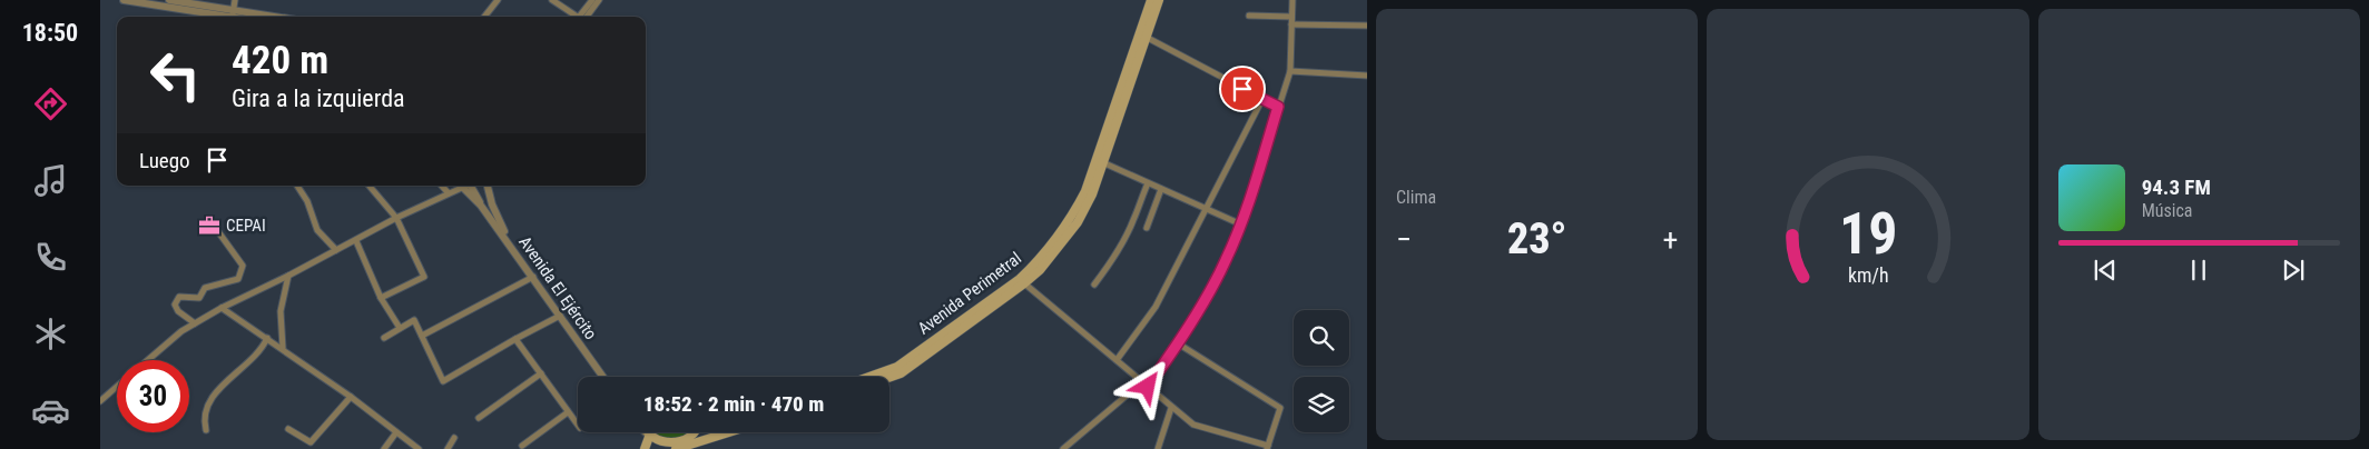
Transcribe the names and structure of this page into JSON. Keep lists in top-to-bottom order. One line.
{"streets":{"main road":["Avenida Perimetral"],"street":["Avenida El Ejército"]},"places":{"office":["CEPAI"]},"page":{"tabs":"18:50","tile":"Clima","turn":["420 m","Gira a la izquierda"],"then":"Luego","song":["94.3 FM","Música"],"heat":["−","23°","+"],"limit":"30","trip":"18:52 · 2 min · 470 m","gauge":["19","km/h"]}}
